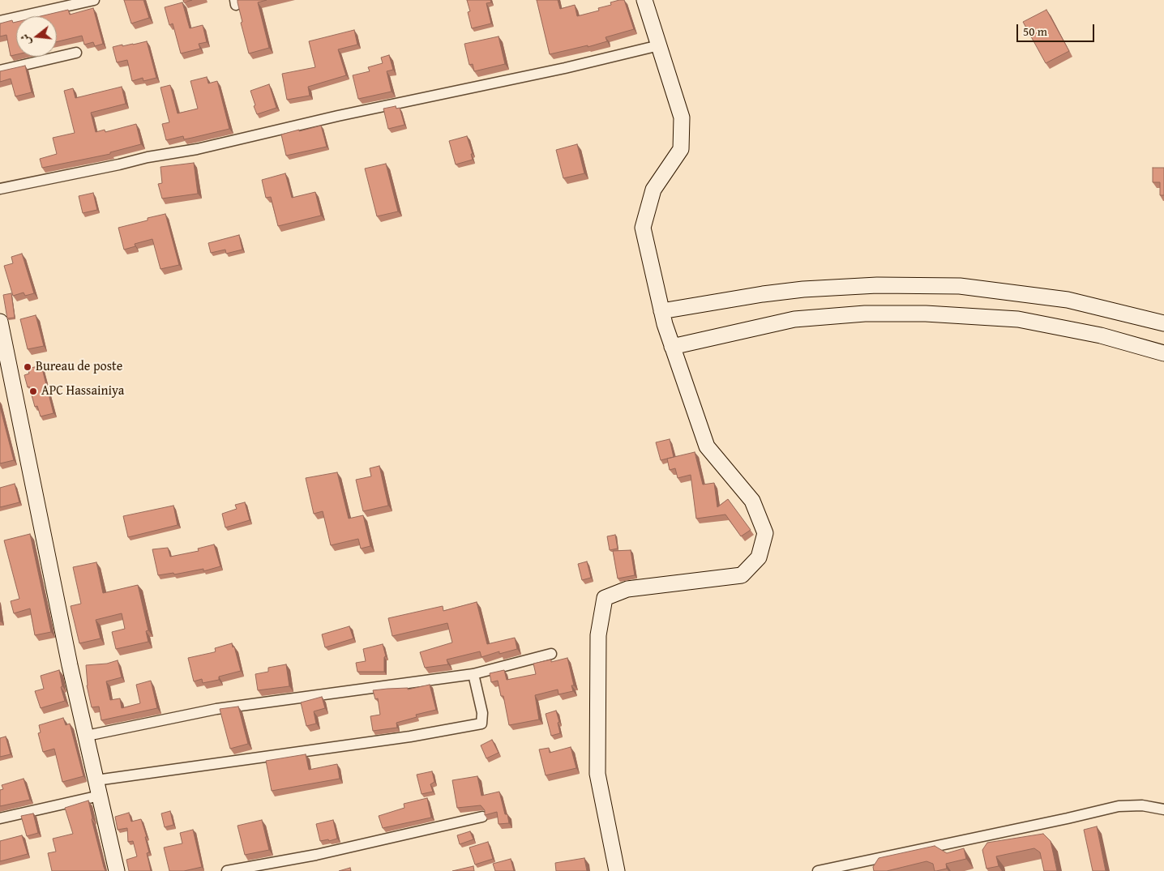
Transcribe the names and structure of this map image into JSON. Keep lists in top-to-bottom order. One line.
{"places":["Bureau de poste","APC Hassainiya"],"scale_bar":"50 m","north":"left"}
